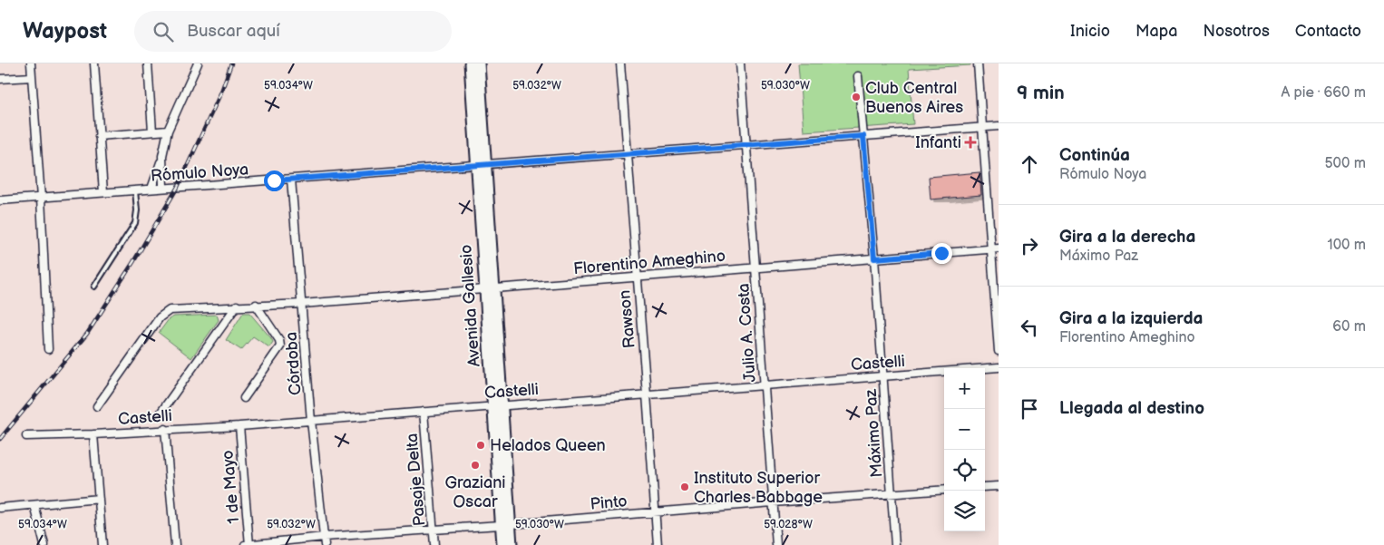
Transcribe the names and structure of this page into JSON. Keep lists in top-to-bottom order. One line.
{"streets":{"main road":["Avenida Gallesio"],"street":["Rómulo Noya","Florentino Ameghino","Rawson","Julio A. Costa","Castelli","Córdoba","Máximo Paz","Pasaje Delta","1 de Mayo","Pinto"]},"crossings":[["Rómulo Noya","Avenida Gallesio"],["Rómulo Noya","Rawson"],["Rómulo Noya","Julio A. Costa"],["Rómulo Noya","Córdoba"],["Rómulo Noya","Máximo Paz"],["Florentino Ameghino","Avenida Gallesio"],["Florentino Ameghino","Rawson"],["Florentino Ameghino","Julio A. Costa"],["Florentino Ameghino","Córdoba"],["Florentino Ameghino","Máximo Paz"],["Avenida Gallesio","Castelli"],["Avenida Gallesio","Pinto"],["Rawson","Castelli"],["Rawson","Pinto"],["Julio A. Costa","Castelli"],["Julio A. Costa","Pinto"],["Castelli","Córdoba"],["Castelli","Máximo Paz"],["Castelli","Pasaje Delta"],["Castelli","1 de Mayo"],["Córdoba","Pinto"],["Máximo Paz","Pinto"],["Pasaje Delta","Pinto"],["1 de Mayo","Pinto"]],"places":{"other":["Club Central Buenos Aires","Helados Queen","Graziani Oscar","Instituto Superior Charles Babbage"],"health":["Infanti"]},"page":{"header":"Waypost","search":"Buscar aquí","nav":["Inicio","Mapa","Nosotros","Contacto"],"heading":["9 min","A pie · 660 m"],"list":[["Continúa","Rómulo Noya","500 m"],["Gira a la derecha","Máximo Paz","100 m"],["Gira a la izquierda","Florentino Ameghino","60 m"],"Llegada al destino"],"map_buttons":["+","−"]},"coordinates":["59.034°W","59.032°W","59.030°W","59.028°W"]}
